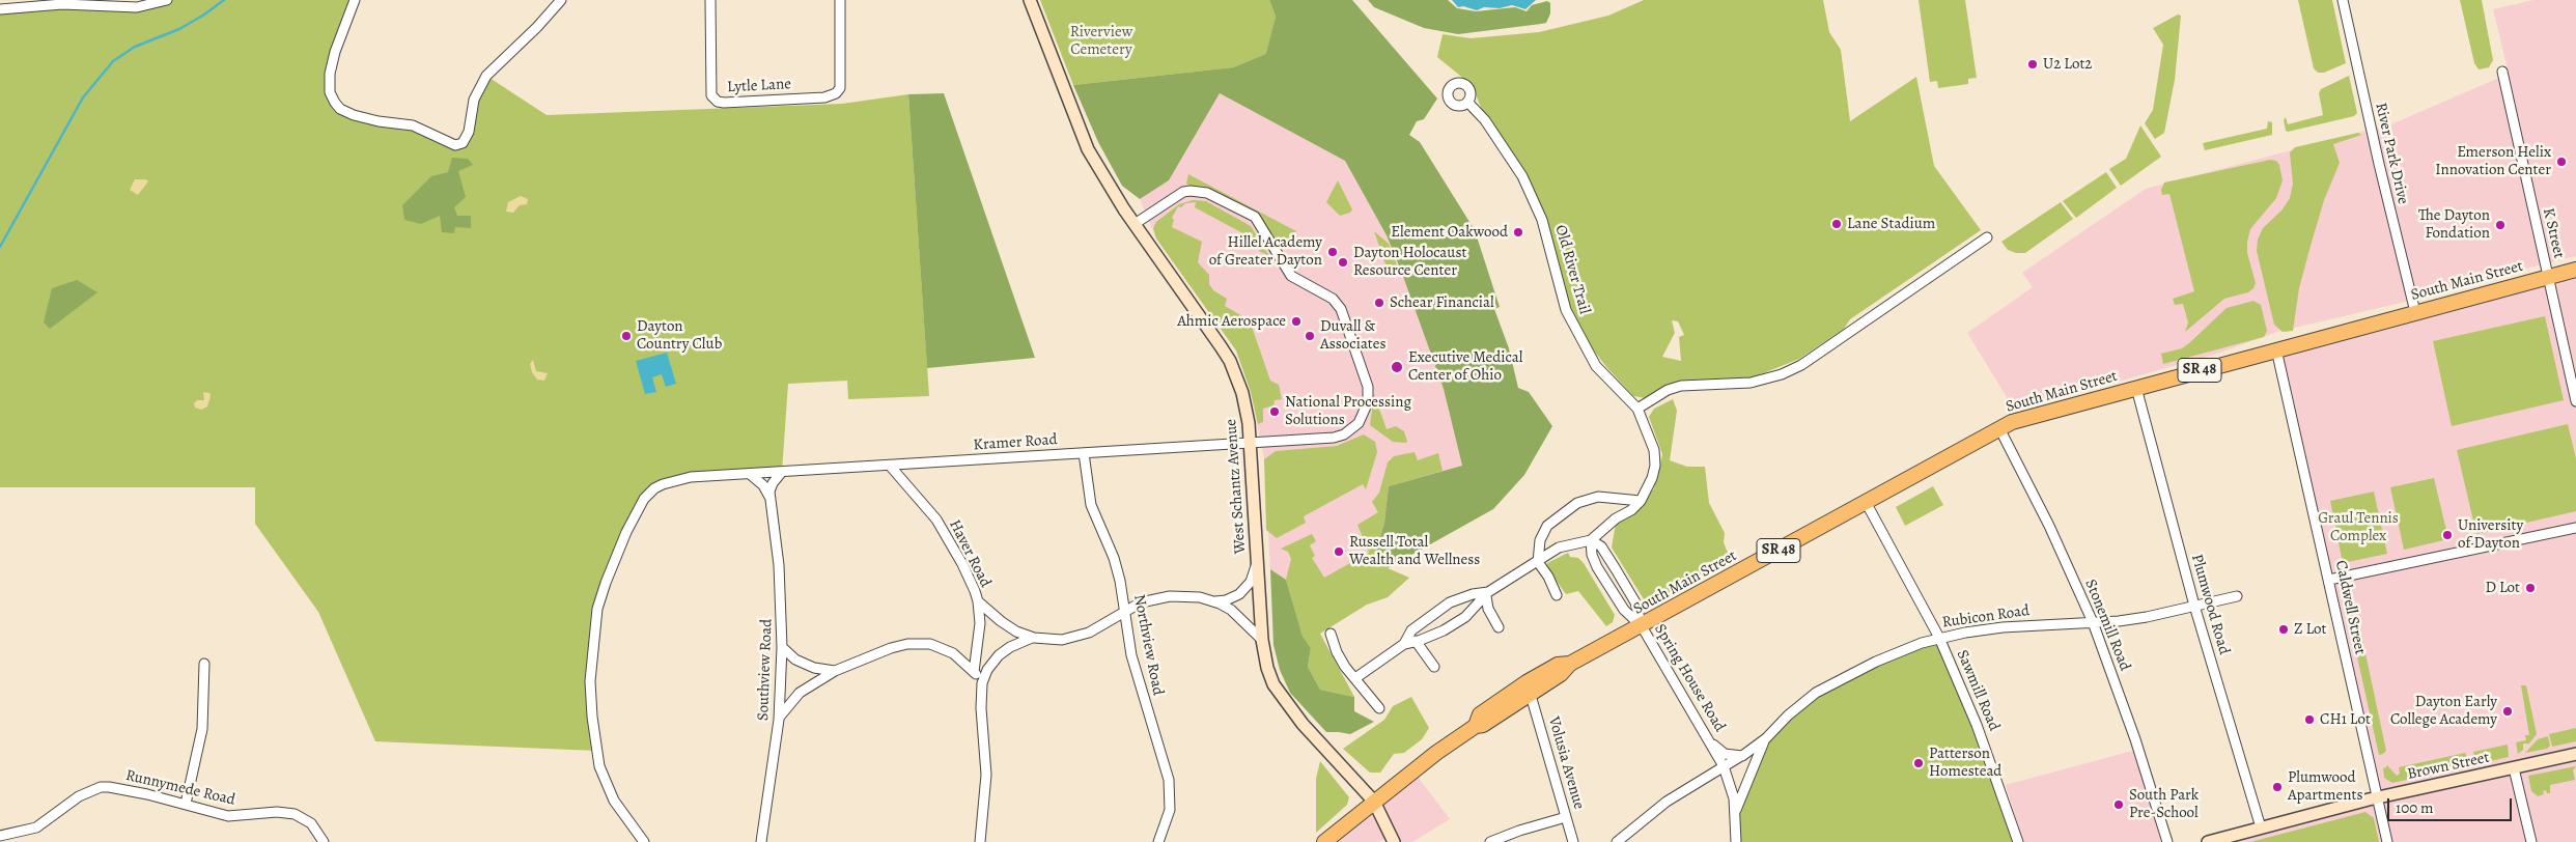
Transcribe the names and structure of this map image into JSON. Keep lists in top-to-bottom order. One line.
{"streets":{"main road":["South Main Street","SR 48","West Schantz Avenue","Brown Street"],"street":["Lytle Lane","River Park Drive","K Street","Old River Trail","Kramer Road","Haver Road","Plumwood Road","Caldwell Street","Rubicon Road","Stonemill Road","Northview Road","Southview Road","Spring House Road","Sawmill Road","Volusia Avenue","Runnymede Road"]},"crossings":[["River Park Drive","South Main Street"],["K Street","South Main Street"],["South Main Street","West Schantz Avenue"],["South Main Street","Plumwood Road"],["South Main Street","Caldwell Street"],["South Main Street","Stonemill Road"],["South Main Street","Spring House Road"],["South Main Street","Sawmill Road"],["South Main Street","Volusia Avenue"],["Kramer Road","West Schantz Avenue"],["Kramer Road","Haver Road"],["Kramer Road","Northview Road"],["Kramer Road","Southview Road"],["Plumwood Road","Rubicon Road"],["Plumwood Road","Brown Street"],["Caldwell Street","Brown Street"],["Rubicon Road","Stonemill Road"],["Rubicon Road","Spring House Road"],["Rubicon Road","Sawmill Road"]],"parks":["Riverview Cemetery","Graul Tennis Complex"],"places":["U2 Lot2","Emerson Helix Innovation Center","Lane Stadium","The Dayton Fondation","Element Oakwood","Hillel Academy of Greater Dayton","Dayton Holocaust Resource Center","Schear Financial","Ahmic Aerospace","Dayton Country Club","Duvall & Associates","Executive Medical Center of Ohio","National Processing Solutions","University of Dayton","Russell Total Wealth and Wellness","D Lot","Z Lot","Dayton Early College Academy","CH1 Lot","Patterson Homestead","Plumwood Apartments","South Park Pre-School"],"scale_bar":"100 m"}
